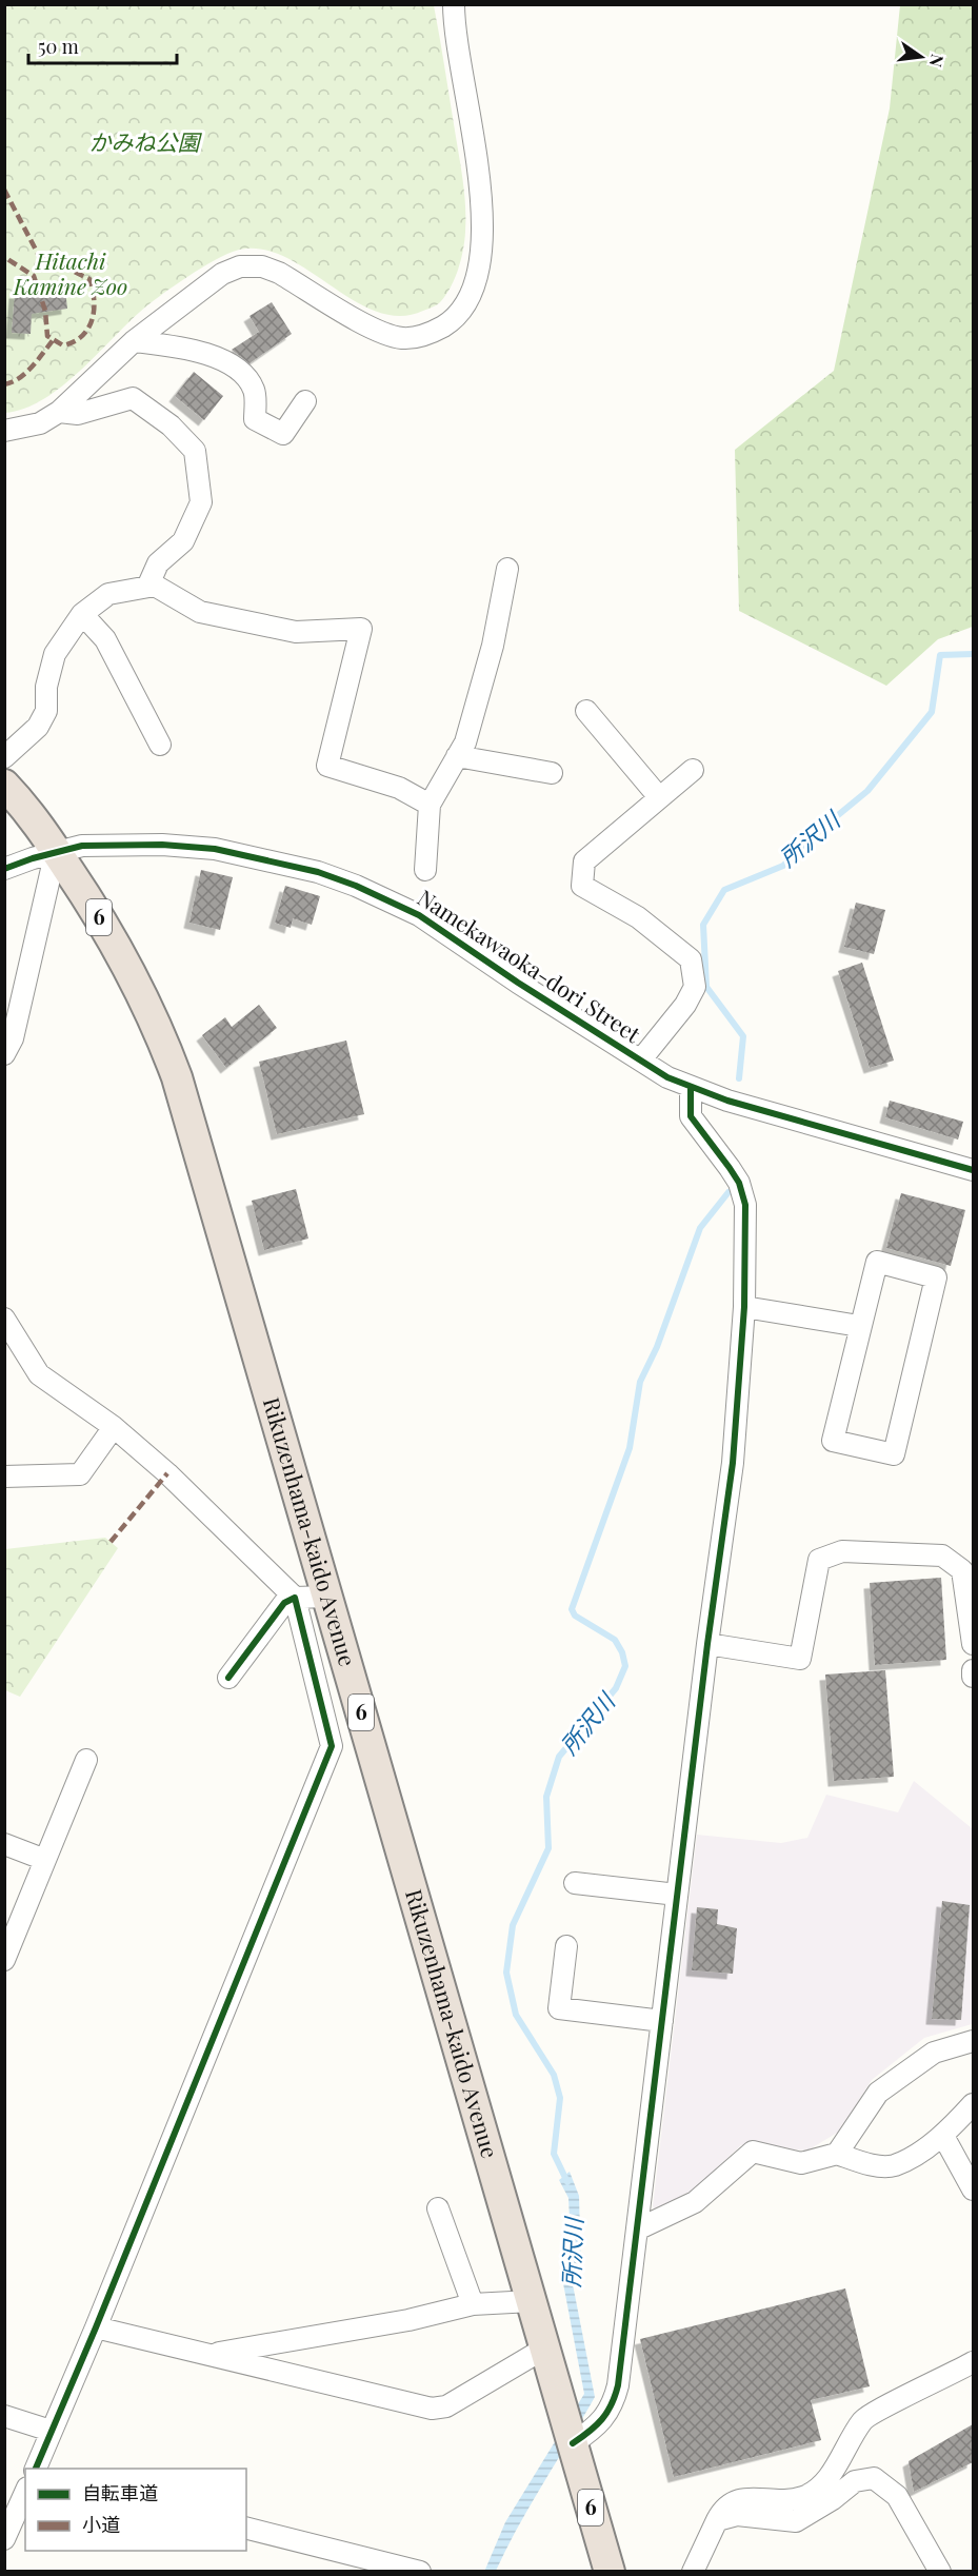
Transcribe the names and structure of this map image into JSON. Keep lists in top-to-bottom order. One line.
{"streets":{"highway":["6","Rikuzenhama-kaido Avenue"],"street":["Namekawaoka-dori Street"]},"crossings":[["Namekawaoka-dori Street","Rikuzenhama-kaido Avenue"]],"water":["所沢川"],"parks":["かみね公園","Hitachi Kamine Zoo"],"legend":["自転車道","小道"],"scale_bar":"50 m","north":"right"}
